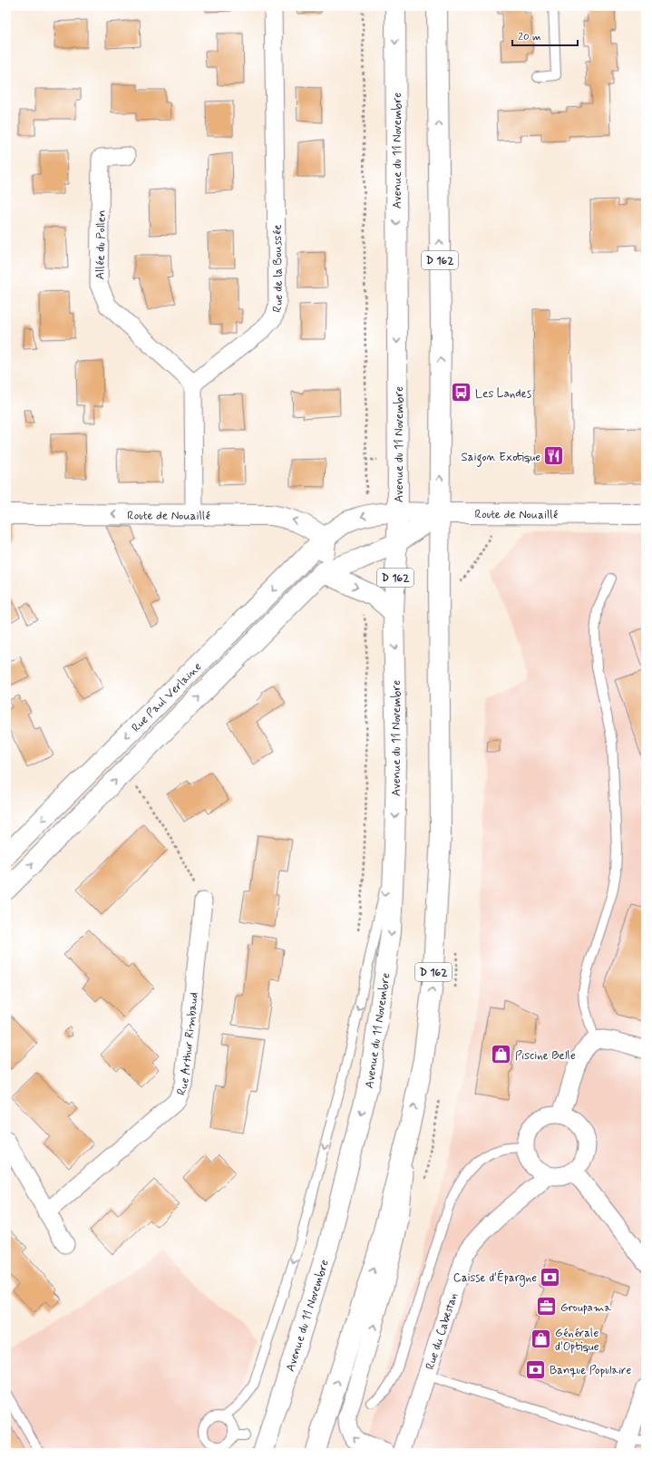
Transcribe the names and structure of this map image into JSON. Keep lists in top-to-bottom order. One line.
{"streets":{"main road":["Avenue du 11 Novembre","D 162","Route de Nouaillé","Rue Paul Verlaine"],"street":["Allée du Pollen","Rue de la Boussée","Rue Arthur Rimbaud","Rue du Cabestan"]},"crossings":[["Avenue du 11 Novembre","Rue Paul Verlaine"],["Allée du Pollen","Rue de la Boussée"],["D 162","Route de Nouaillé"],["D 162","Rue Paul Verlaine"],["Route de Nouaillé","Rue Paul Verlaine"]],"one_way":["Route de Nouaillé"],"places":{"bus stop":["Les Landes"],"restaurant":["Saigon Exotique"],"shop":["Piscine Belle","Générale d'Optique"],"bank":["Caisse d'Épargne","Banque Populaire"],"office":["Groupama"]},"scale_bar":"20 m"}
